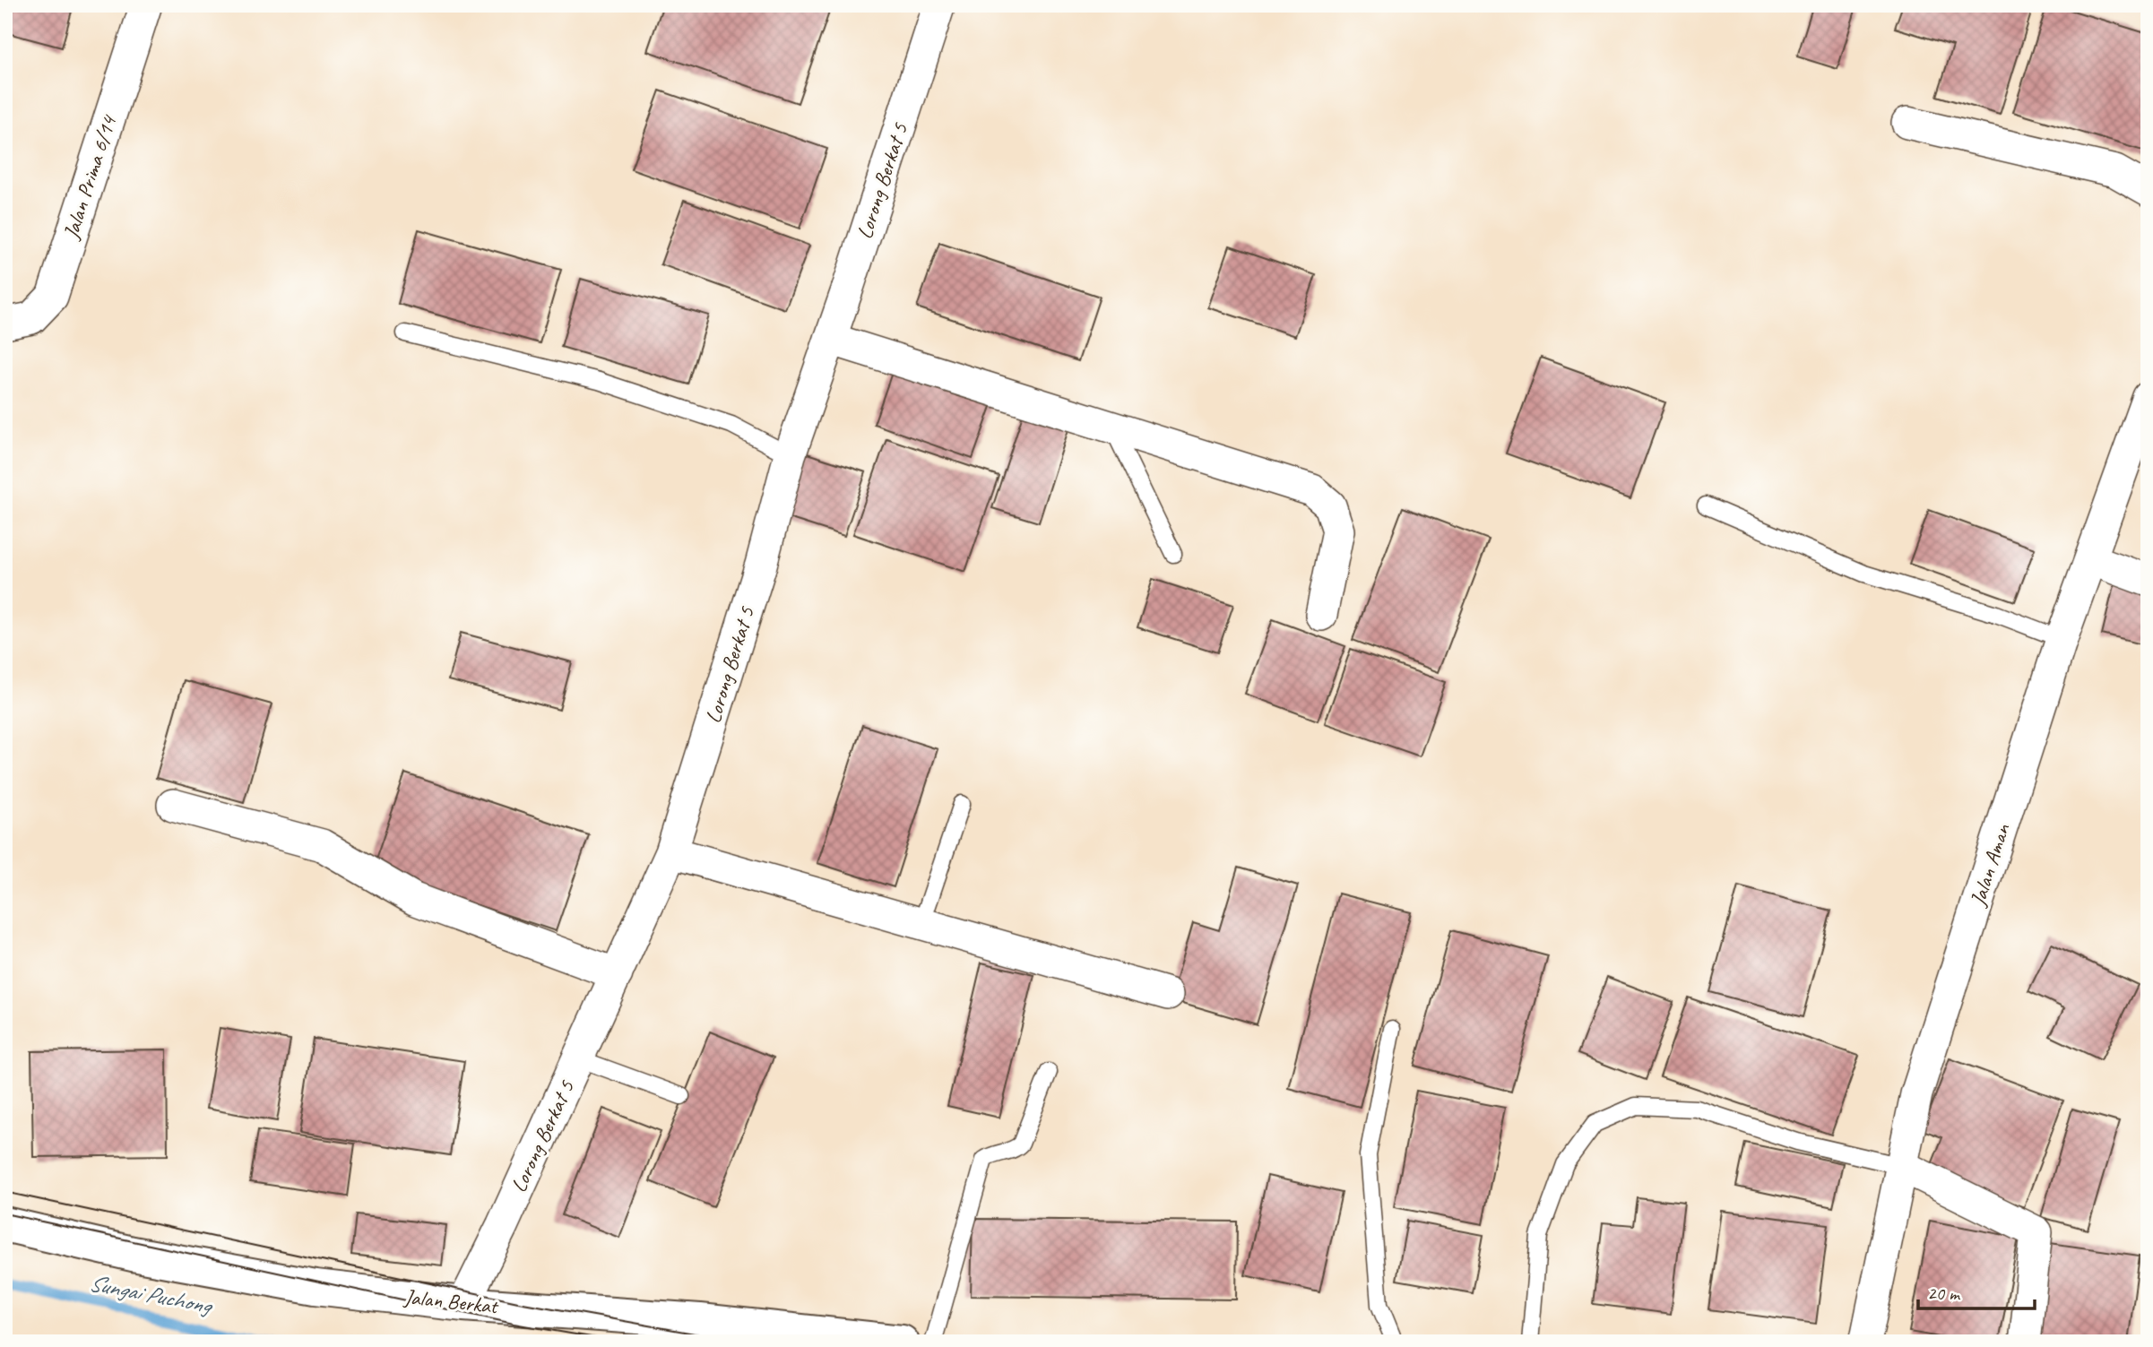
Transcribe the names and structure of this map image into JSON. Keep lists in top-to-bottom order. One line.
{"streets":{"street":["Jalan Prima 6/14","Lorong Berkat 5","Jalan Aman","Jalan Berkat"]},"crossings":[["Lorong Berkat 5","Jalan Berkat"]],"water":["Sungai Puchong"],"scale_bar":"20 m"}
